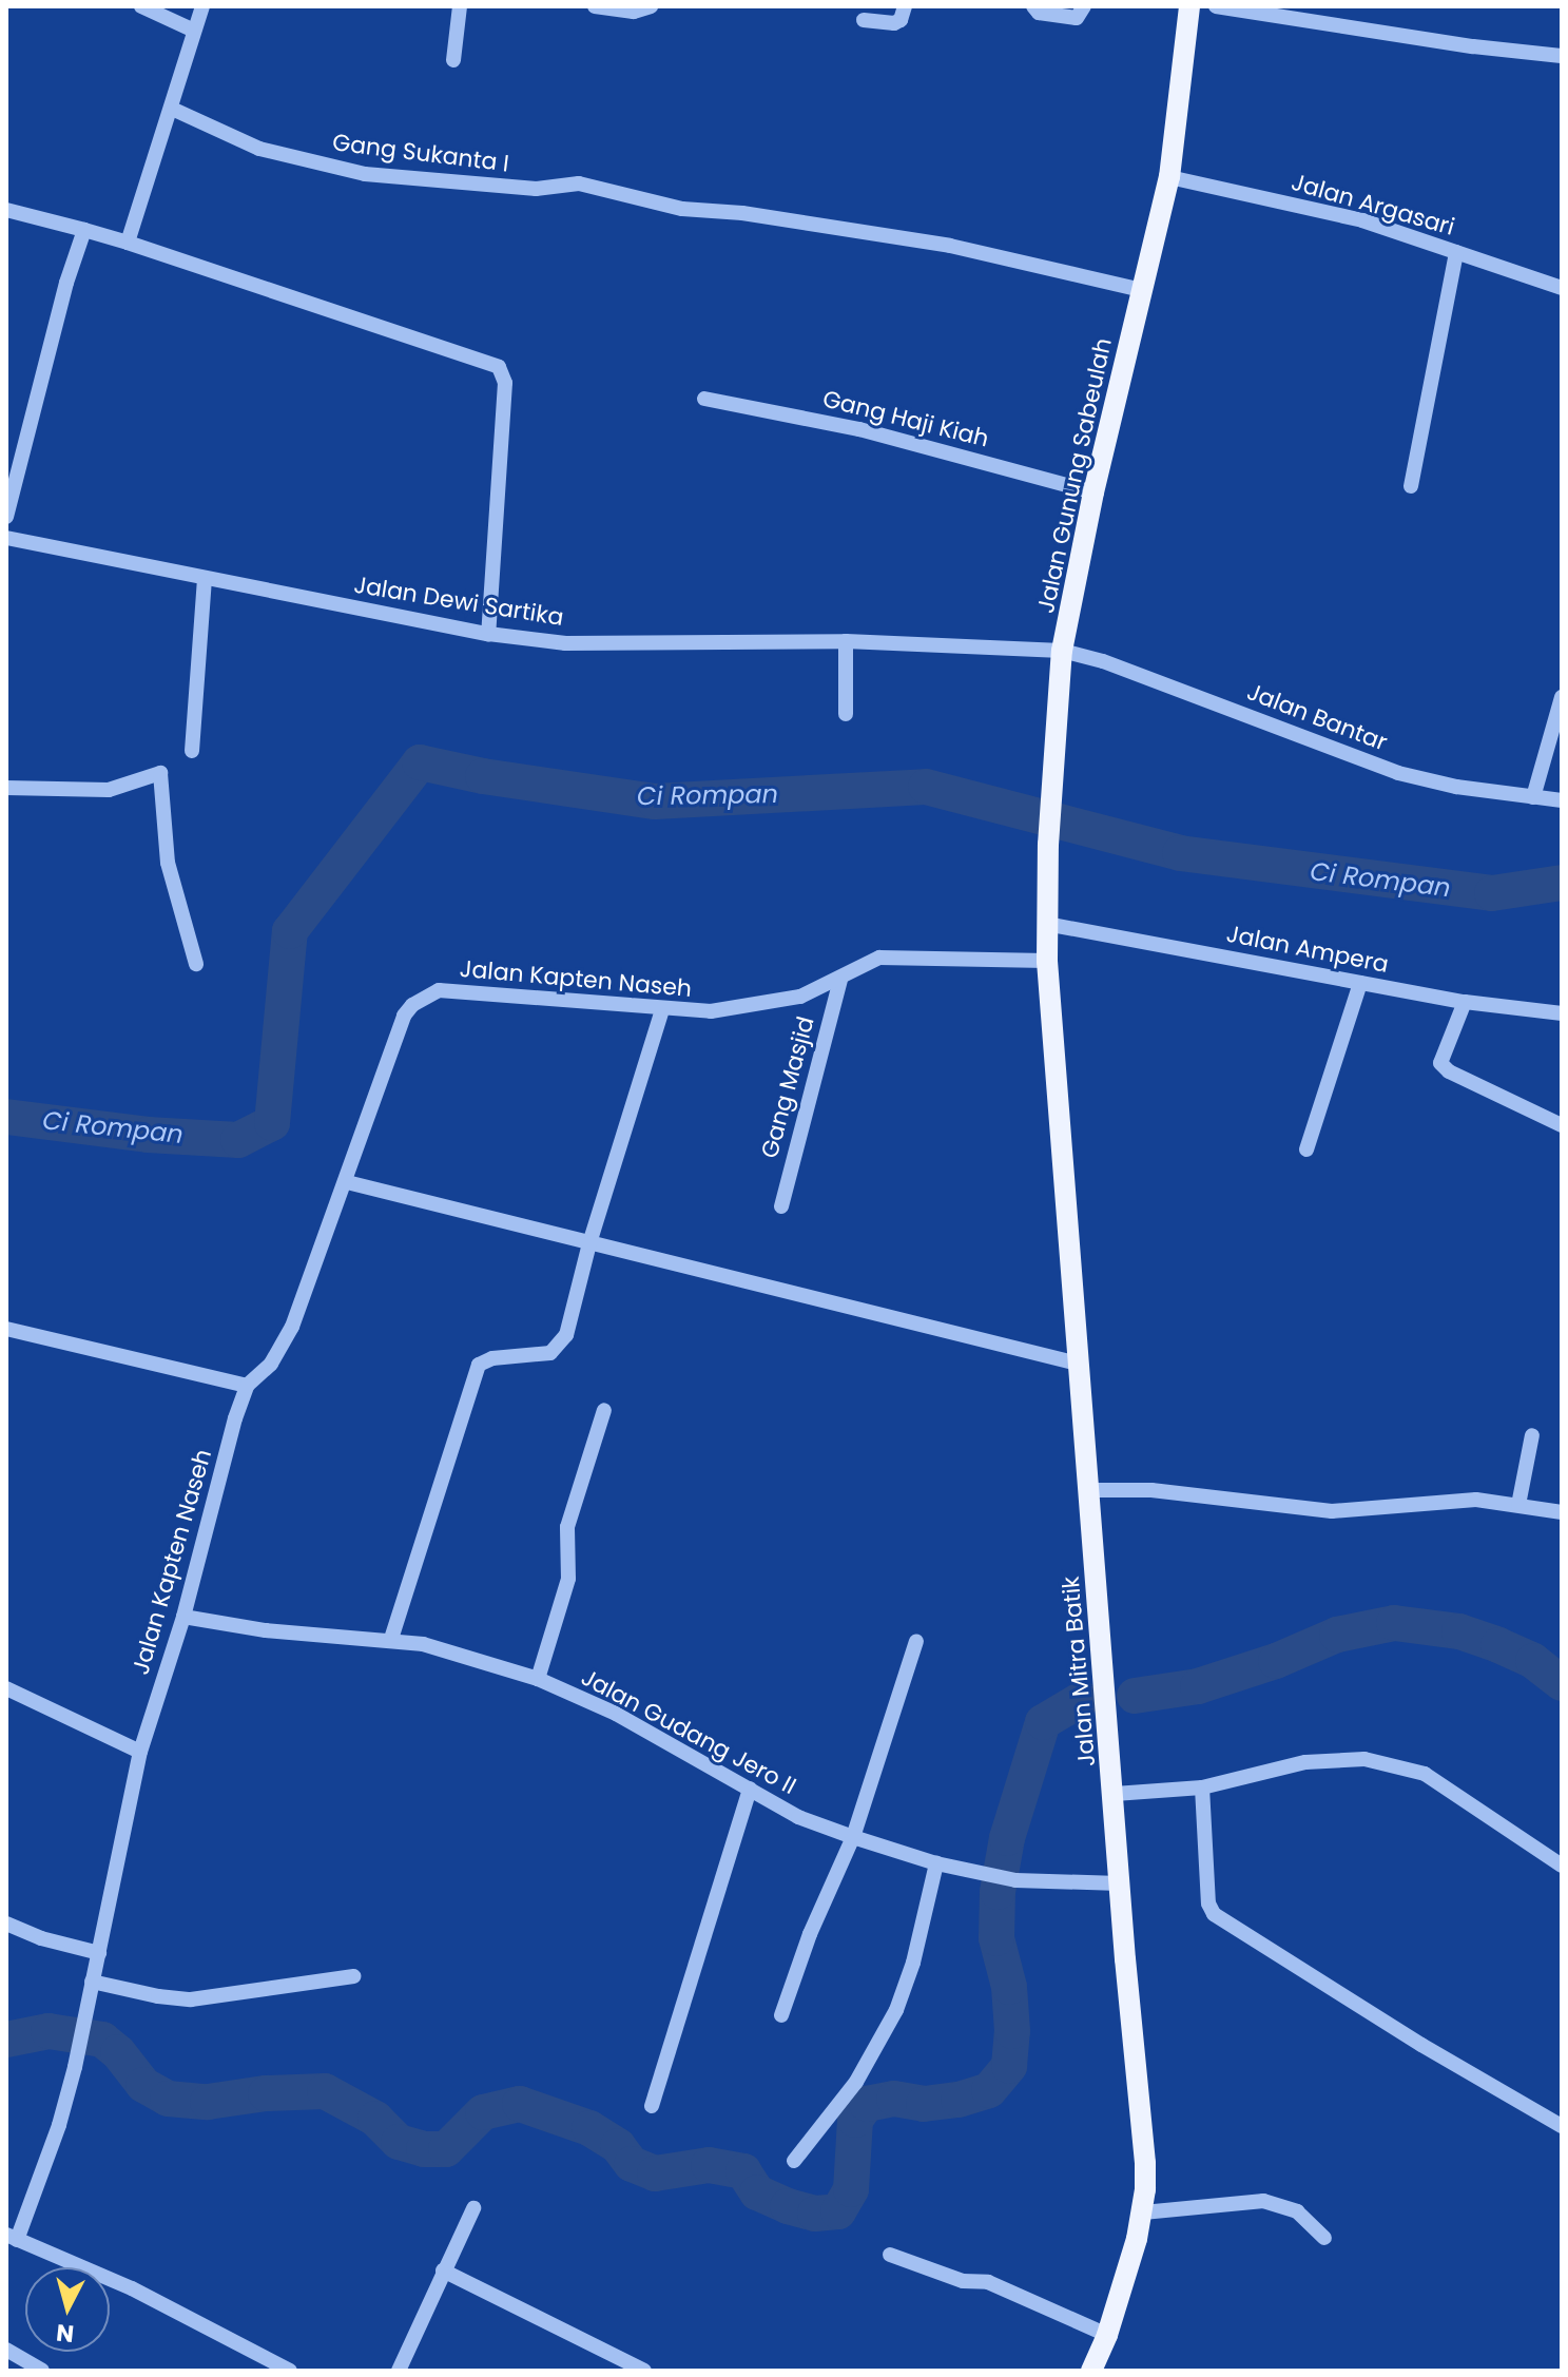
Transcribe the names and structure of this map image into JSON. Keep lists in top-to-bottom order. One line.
{"streets":{"main road":["Jalan Gunung Sabeulah","Jalan Mitra Batik"],"street":["Gang Sukanta I","Jalan Argasari","Gang Haji Kiah","Jalan Dewi Sartika","Jalan Bantar","Jalan Ampera","Jalan Kapten Naseh","Gang Masjid","Jalan Gudang Jero II"]},"crossings":[["Gang Sukanta I","Jalan Gunung Sabeulah"],["Jalan Argasari","Jalan Gunung Sabeulah"],["Gang Haji Kiah","Jalan Gunung Sabeulah"],["Jalan Gunung Sabeulah","Jalan Dewi Sartika"],["Jalan Gunung Sabeulah","Jalan Bantar"],["Jalan Gunung Sabeulah","Jalan Ampera"],["Jalan Gunung Sabeulah","Jalan Kapten Naseh"],["Jalan Gunung Sabeulah","Jalan Mitra Batik"],["Jalan Dewi Sartika","Jalan Bantar"],["Jalan Kapten Naseh","Gang Masjid"],["Jalan Kapten Naseh","Jalan Mitra Batik"],["Jalan Kapten Naseh","Jalan Gudang Jero II"],["Jalan Mitra Batik","Jalan Gudang Jero II"]],"water":["Ci Rompan"],"north":"bottom"}
